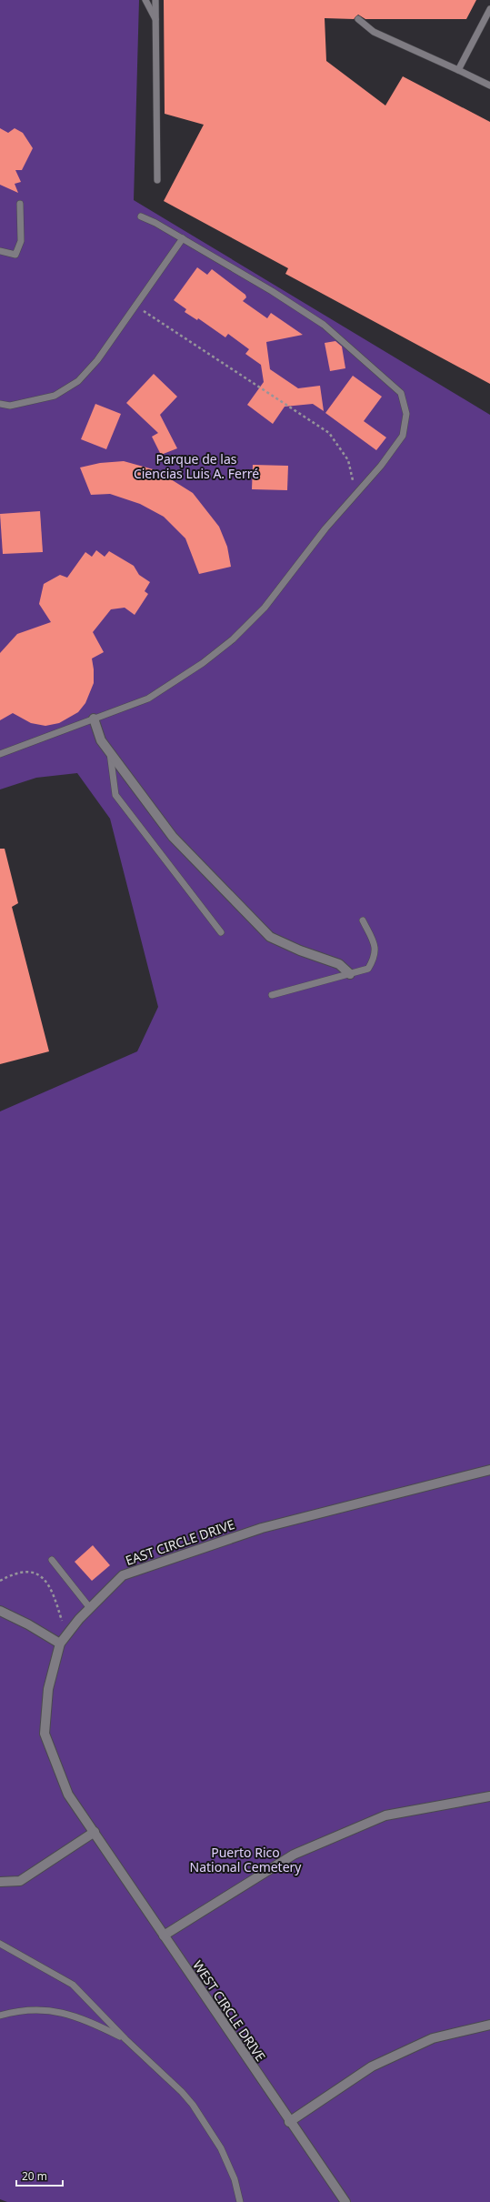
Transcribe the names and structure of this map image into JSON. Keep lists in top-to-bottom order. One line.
{"streets":{"street":["EAST CIRCLE DRIVE","WEST CIRCLE DRIVE"]},"crossings":[["EAST CIRCLE DRIVE","WEST CIRCLE DRIVE"]],"parks":["Parque de las Ciencias Luis A. Ferré","Puerto Rico National Cemetery"],"scale_bar":"20 m"}
